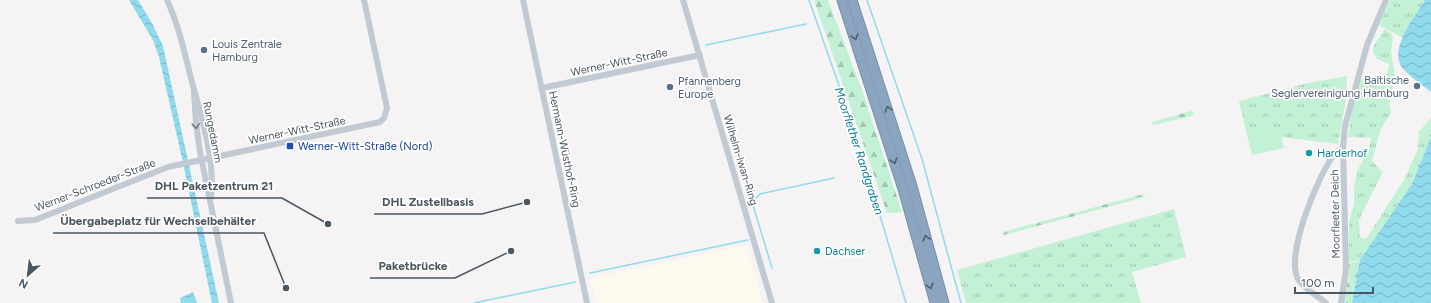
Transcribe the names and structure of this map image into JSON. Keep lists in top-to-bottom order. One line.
{"streets":{"street":["Werner-Witt-Straße","Rungedamm","Hermann-Wüsthof-Ring","Wilhelm-Iwan-Ring","Werner-Schroeder-Straße","Moorfleeter Deich"]},"crossings":[["Werner-Witt-Straße","Rungedamm"],["Werner-Witt-Straße","Hermann-Wüsthof-Ring"],["Werner-Witt-Straße","Wilhelm-Iwan-Ring"],["Werner-Witt-Straße","Werner-Schroeder-Straße"],["Rungedamm","Werner-Schroeder-Straße"]],"water":["Moorflether Randgraben"],"places":{"other":["Louis Zentrale Hamburg","Baltische Seglervereinigung Hamburg","Pfannenberg Europe","Harderhof","DHL Zustellbasis","DHL Paketzentrum 21","Paketbrücke","Dachser","Übergabeplatz für Wechselbehälter"],"transit":["Werner-Witt-Straße (Nord)"]},"scale_bar":"100 m","north":"bottom left"}
